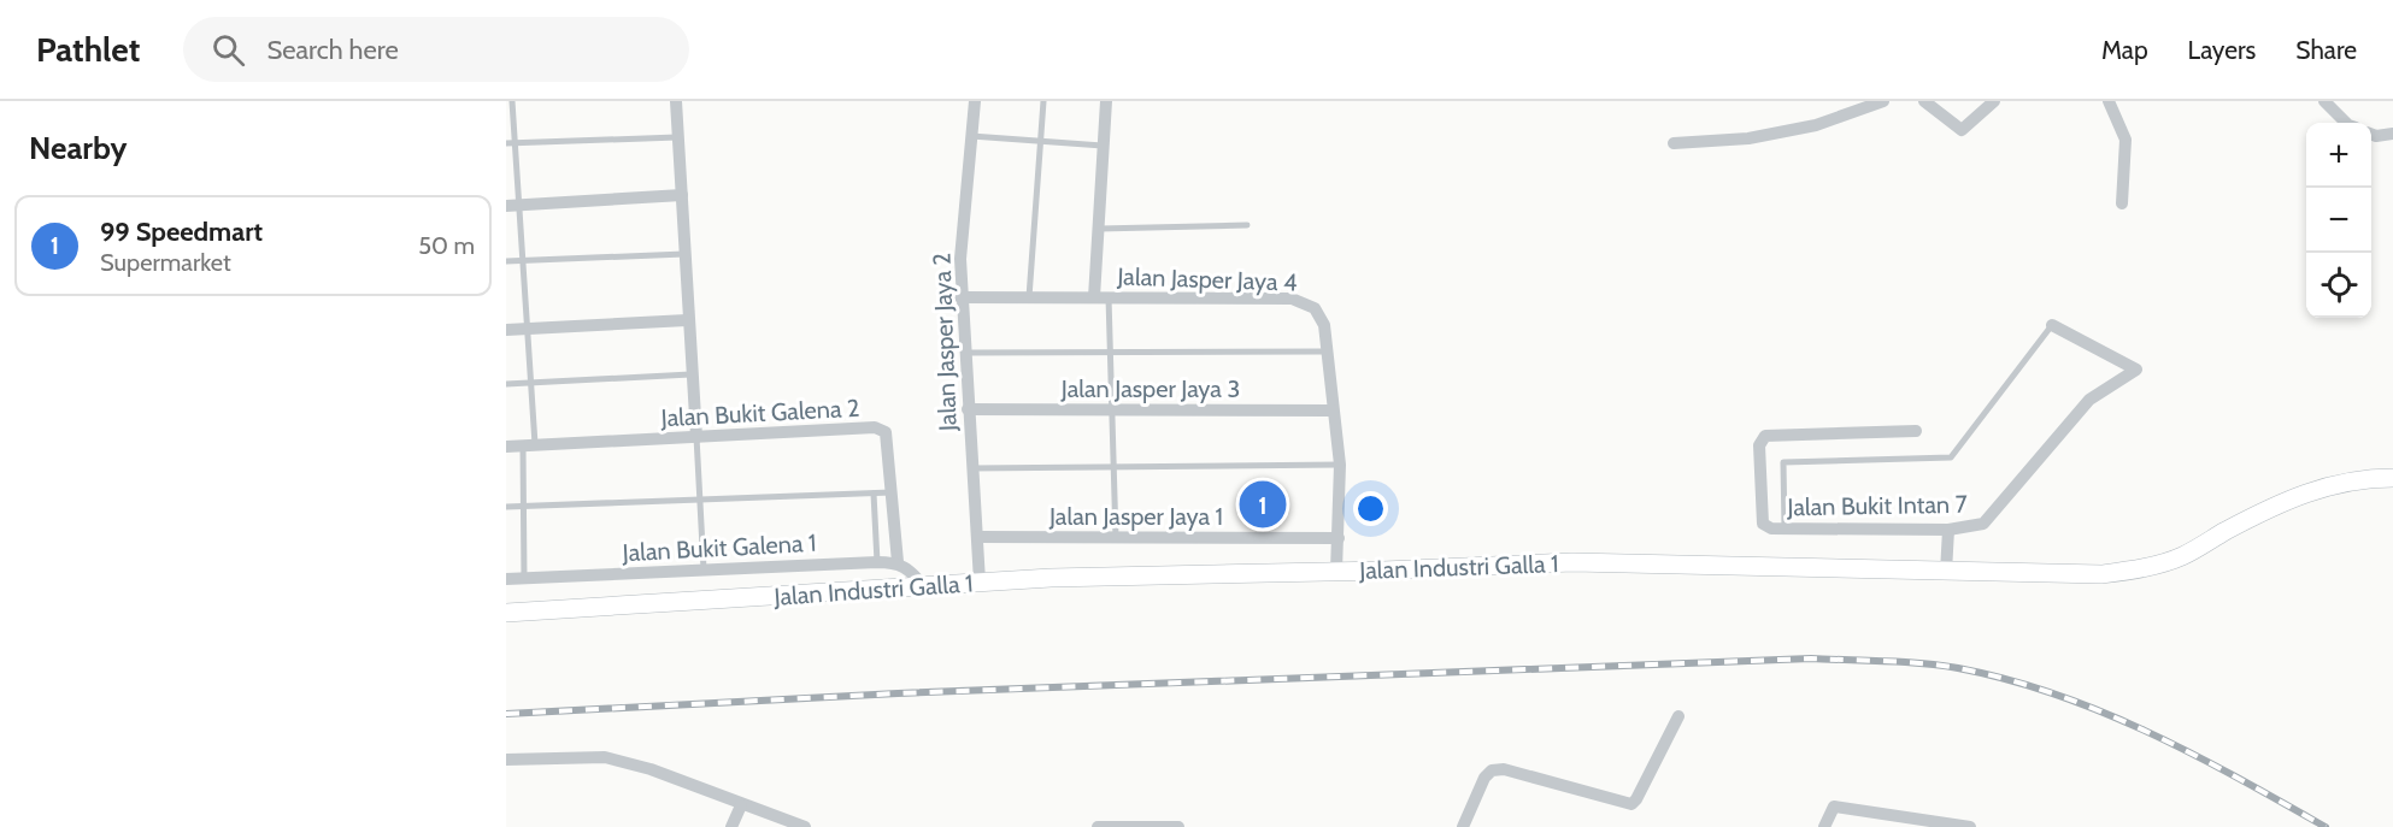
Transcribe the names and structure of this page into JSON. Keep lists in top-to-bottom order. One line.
{"streets":{"main road":["Jalan Industri Galla 1"],"street":["Jalan Jasper Jaya 4","Jalan Jasper Jaya 2","Jalan Jasper Jaya 3","Jalan Bukit Galena 2","Jalan Bukit Intan 7","Jalan Jasper Jaya 1","Jalan Bukit Galena 1"]},"crossings":[["Jalan Jasper Jaya 4","Jalan Jasper Jaya 2"],["Jalan Jasper Jaya 4","Jalan Jasper Jaya 3"],["Jalan Jasper Jaya 4","Jalan Jasper Jaya 1"],["Jalan Jasper Jaya 4","Jalan Industri Galla 1"],["Jalan Jasper Jaya 2","Jalan Jasper Jaya 3"],["Jalan Jasper Jaya 2","Jalan Jasper Jaya 1"],["Jalan Jasper Jaya 2","Jalan Industri Galla 1"],["Jalan Bukit Galena 2","Jalan Bukit Galena 1"]],"page":{"header":"Pathlet","search":"Search here","nav":["Map","Layers","Share"],"heading":"Nearby","map_buttons":["+","−"],"list":[{"mark":"1","name":"99 Speedmart","note":"Supermarket","value":"50 m"}],"pins":"1"}}
